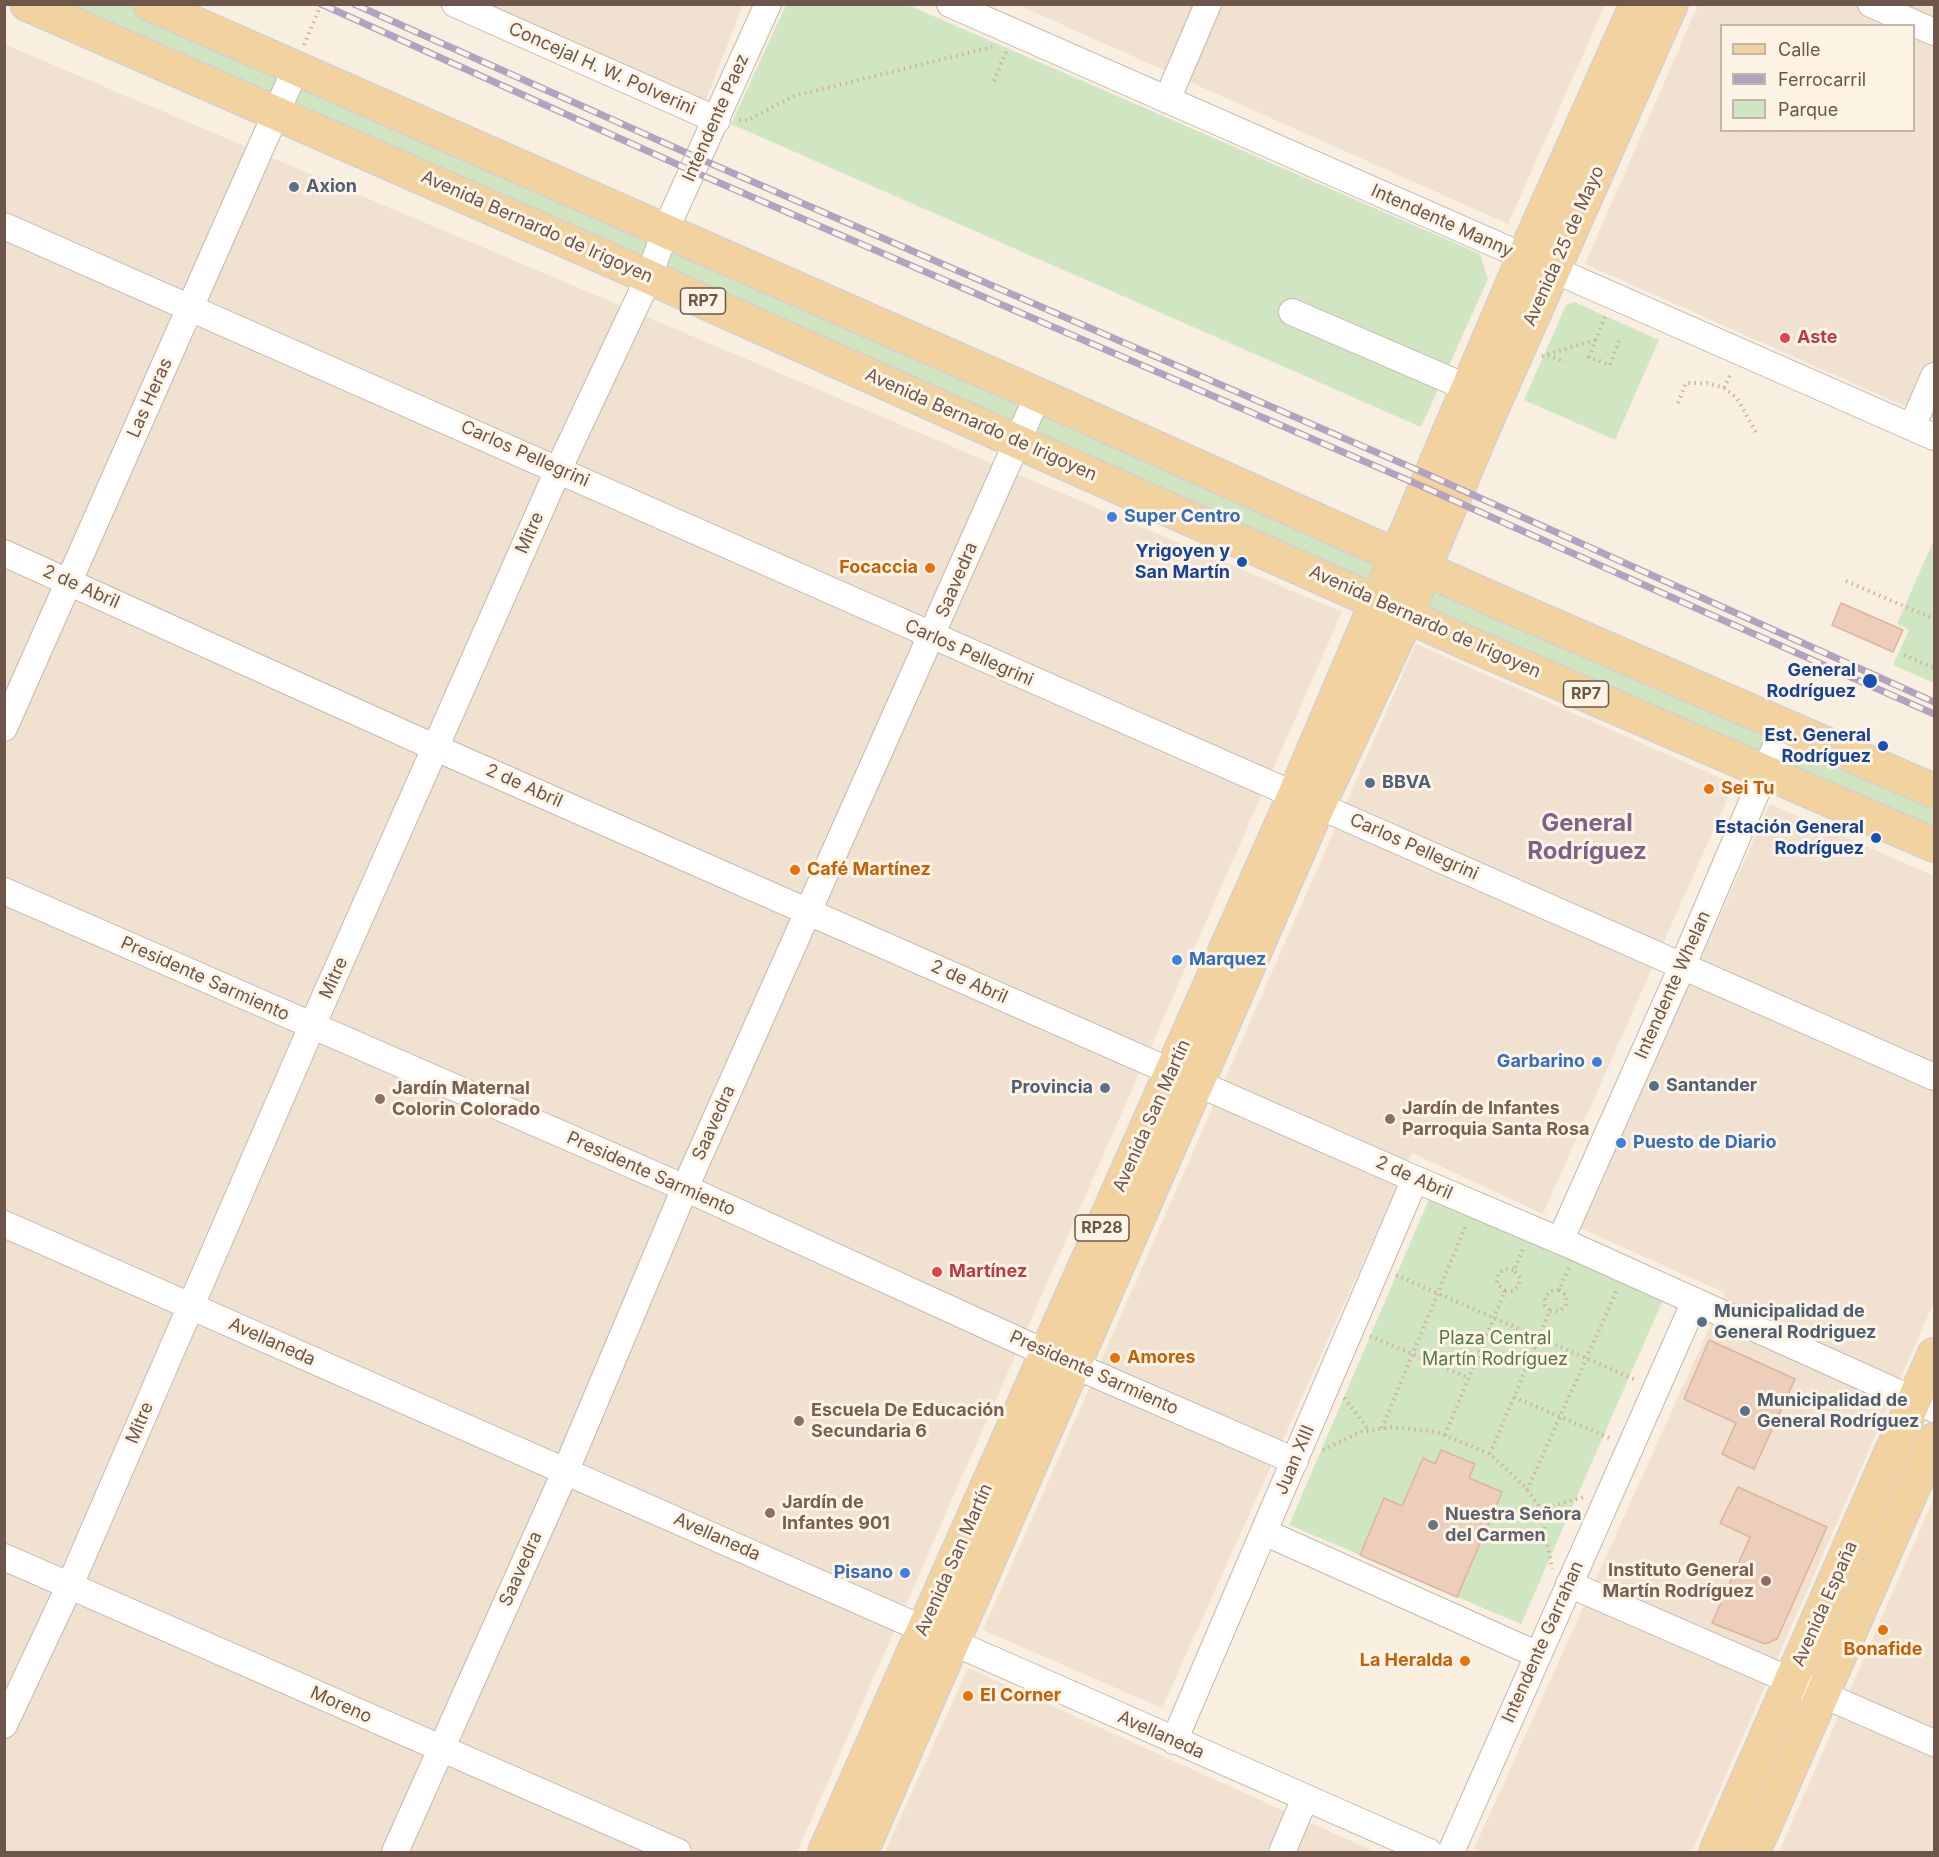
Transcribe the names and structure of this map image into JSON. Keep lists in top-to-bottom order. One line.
{"streets":{"main road":["Avenida Bernardo de Irigoyen","Avenida 25 de Mayo","RP7","Avenida San Martín","RP28","Avenida España"],"street":["Concejal H. W. Polverini","Intendente Paez","Intendente Manny","Las Heras","Carlos Pellegrini","Mitre","Saavedra","2 de Abril","Presidente Sarmiento","Intendente Whelan","Avellaneda","Juan XIII","Intendente Garrahan","Moreno"]},"crossings":[["Concejal H. W. Polverini","Intendente Paez"],["Intendente Paez","Mitre"],["Intendente Manny","Avenida 25 de Mayo"],["Avenida Bernardo de Irigoyen","Las Heras"],["Avenida Bernardo de Irigoyen","Mitre"],["Avenida Bernardo de Irigoyen","Saavedra"],["Avenida Bernardo de Irigoyen","Intendente Whelan"],["Avenida Bernardo de Irigoyen","Avenida San Martín"],["Avenida 25 de Mayo","Avenida San Martín"],["Las Heras","Carlos Pellegrini"],["Las Heras","2 de Abril"],["Carlos Pellegrini","Mitre"],["Carlos Pellegrini","Saavedra"],["Carlos Pellegrini","Intendente Whelan"],["Carlos Pellegrini","Avenida San Martín"],["Mitre","2 de Abril"],["Mitre","Presidente Sarmiento"],["Mitre","Avellaneda"],["Mitre","Moreno"],["Saavedra","2 de Abril"],["Saavedra","Presidente Sarmiento"],["Saavedra","Avellaneda"],["Saavedra","Moreno"],["2 de Abril","Intendente Whelan"],["2 de Abril","Avenida San Martín"],["2 de Abril","Juan XIII"],["2 de Abril","Avenida España"],["2 de Abril","Intendente Garrahan"],["Presidente Sarmiento","Avenida San Martín"],["Presidente Sarmiento","Juan XIII"],["Avenida San Martín","Avellaneda"],["Avellaneda","Juan XIII"]],"districts":["General Rodríguez"],"parks":["Plaza Central Martín Rodríguez"],"places":["Axion","Aste","Super Centro","Yrigoyen y San Martín","Focaccia","General Rodríguez","Est. General Rodríguez","BBVA","Sei Tu","Estación General Rodríguez","Café Martínez","Marquez","Garbarino","Santander","Provincia","Jardín Maternal Colorin Colorado","Jardín de Infantes Parroquia Santa Rosa","Puesto de Diario","Martínez","Municipalidad de General Rodriguez","Amores","Municipalidad de General Rodríguez","Escuela De Educación Secundaria 6","Jardín de Infantes 901","Nuestra Señora del Carmen","Pisano","Instituto General Martín Rodríguez","Bonafide","La Heralda","El Corner"],"legend":["Calle","Ferrocarril","Parque"]}
